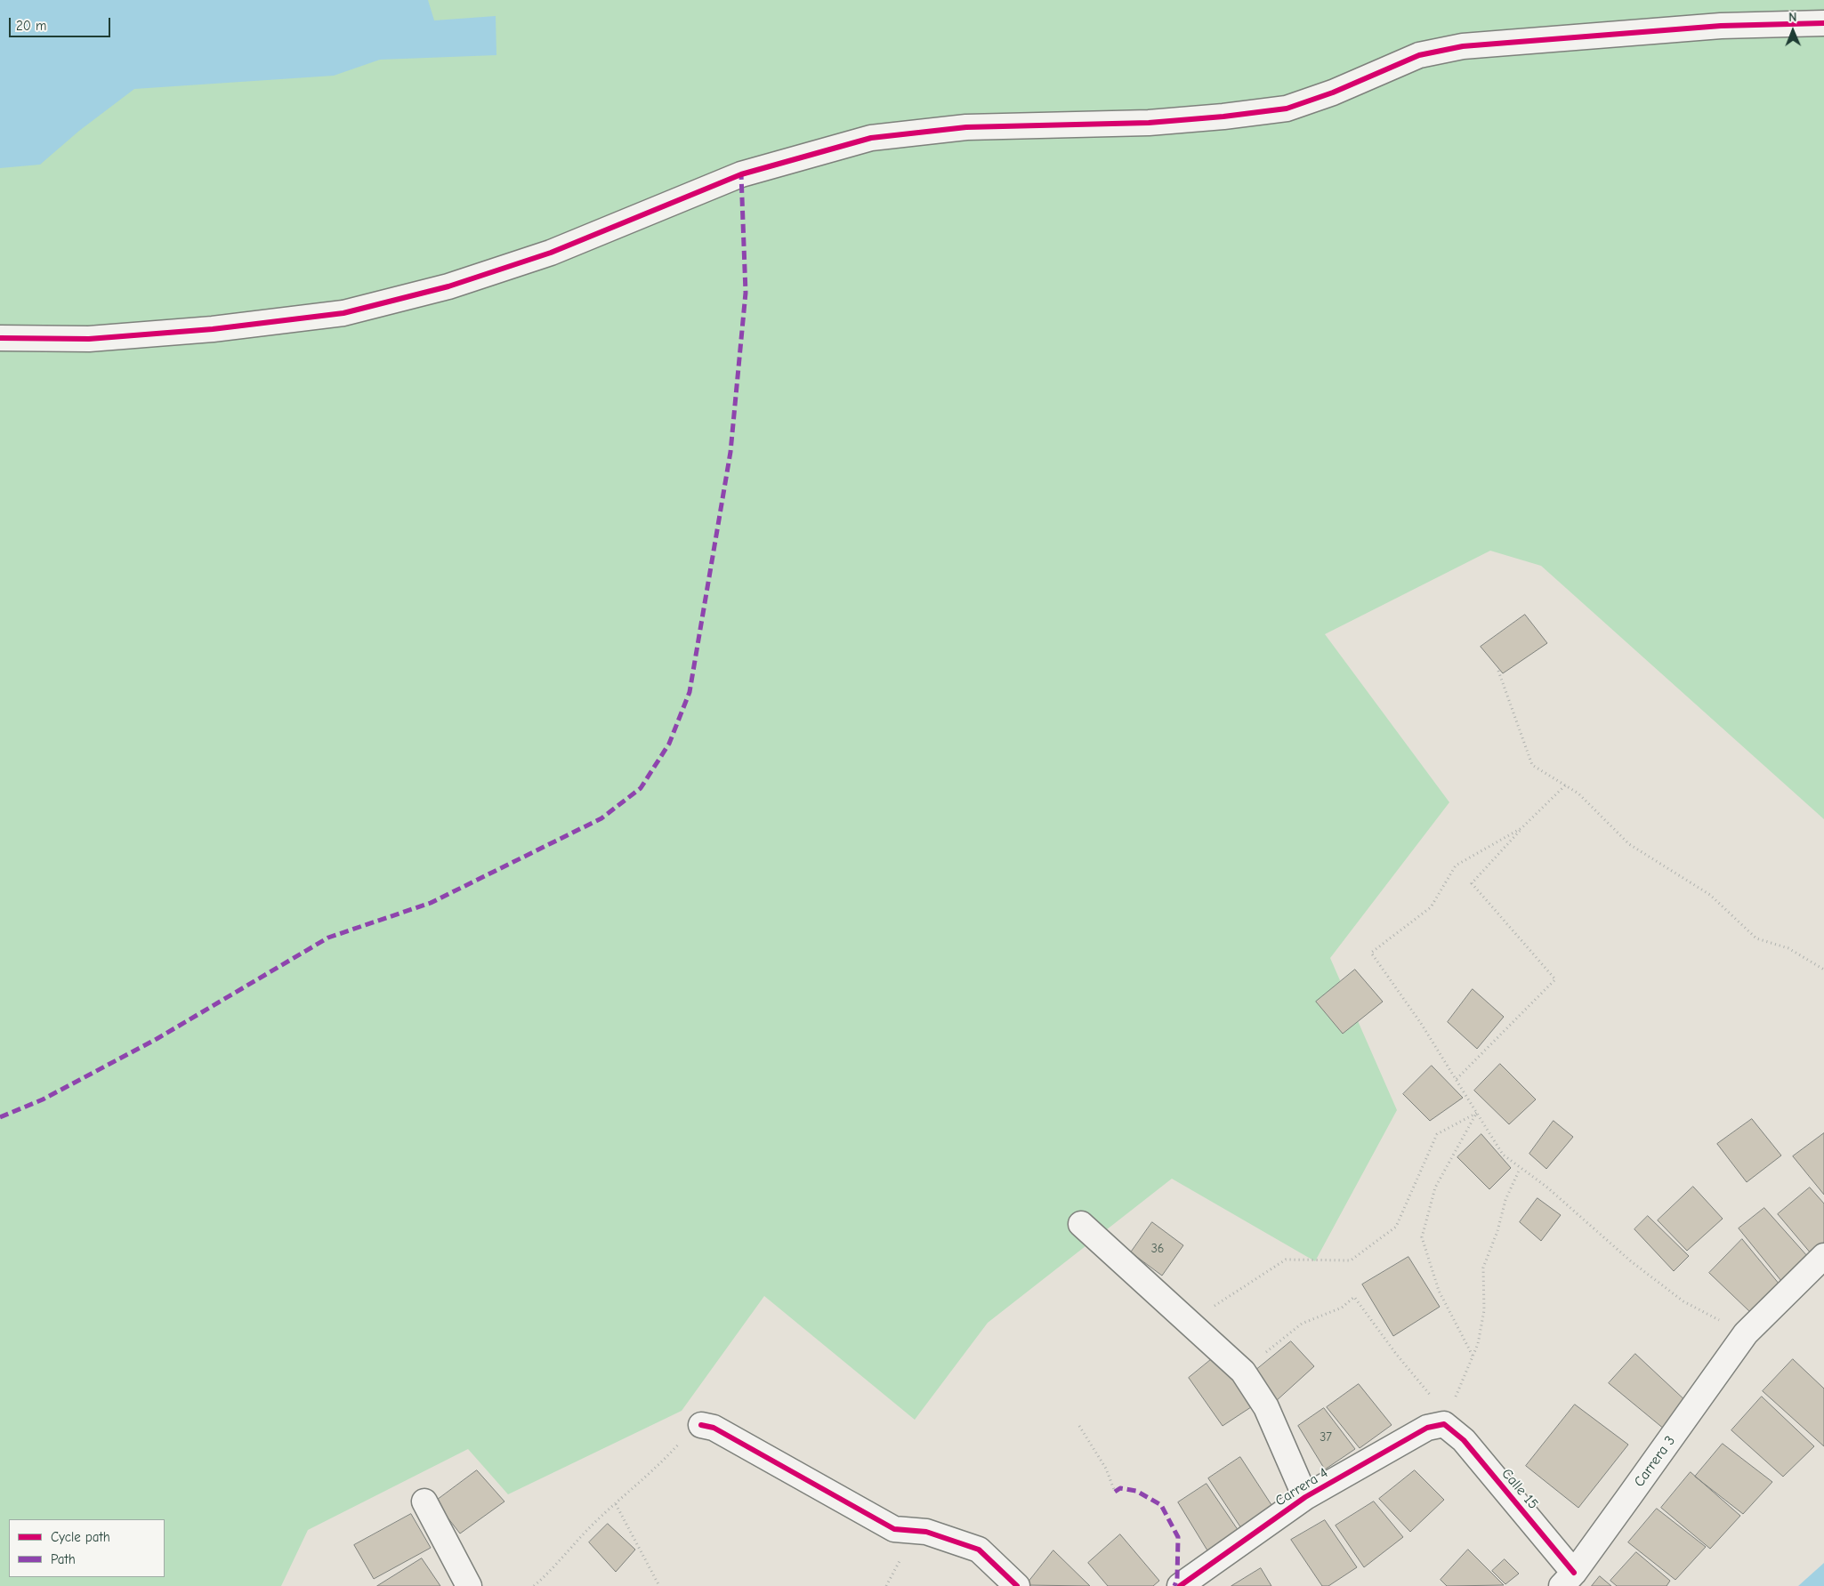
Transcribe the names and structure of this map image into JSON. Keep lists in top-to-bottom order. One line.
{"streets":{"street":["Carrera 3","Carrera 4","Calle 15"]},"crossings":[["Carrera 3","Calle 15"],["Carrera 4","Calle 15"]],"house_numbers":["36","37"],"legend":["Cycle path","Path"],"scale_bar":"20 m","north":"top"}
